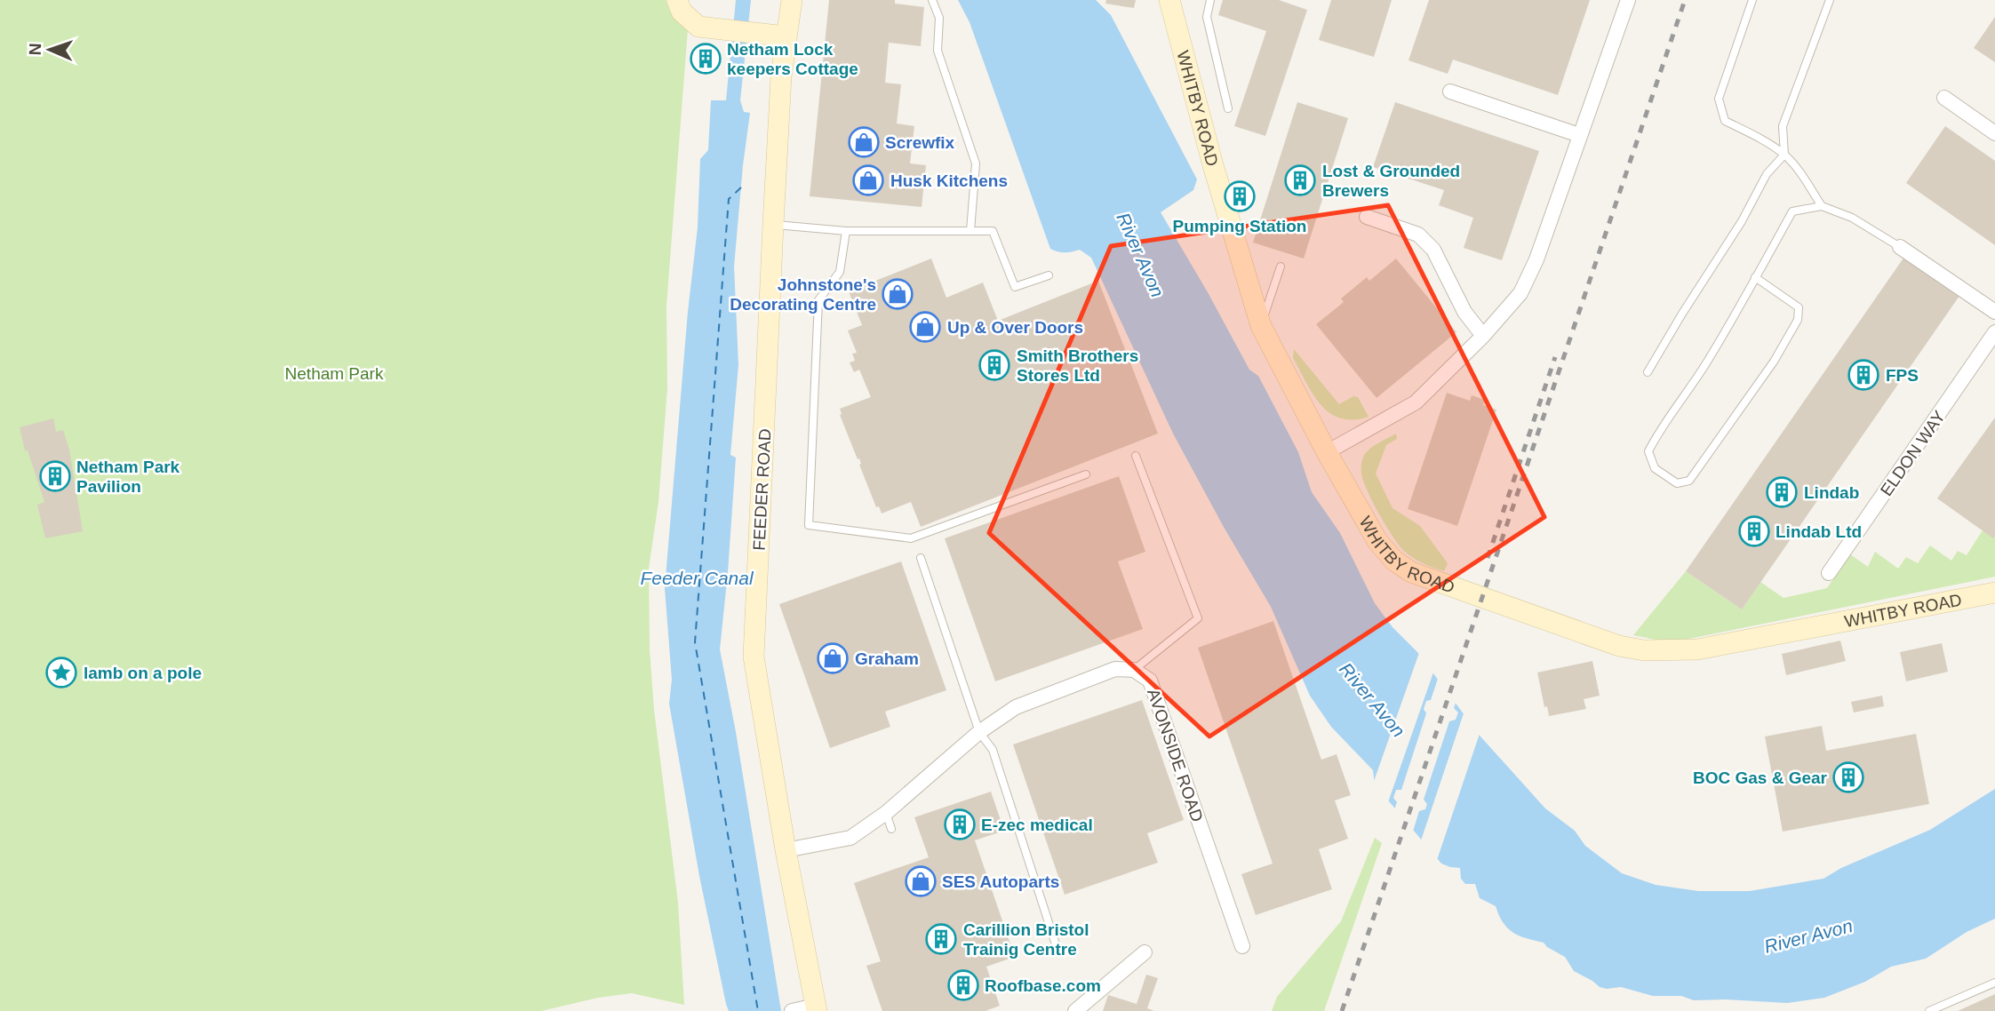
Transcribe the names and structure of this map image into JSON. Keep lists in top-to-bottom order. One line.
{"streets":{"street":["WHITBY ROAD","ELDON WAY","FEEDER ROAD","AVONSIDE ROAD"]},"crossings":[["FEEDER ROAD","AVONSIDE ROAD"]],"water":["River Avon","Feeder Canal"],"parks":["Netham Park"],"places":{"building":["Netham Lock keepers Cottage","Lost & Grounded Brewers","Pumping Station","Smith Brothers Stores Ltd","FPS","Netham Park Pavilion","Lindab","Lindab Ltd","BOC Gas & Gear","E-zec medical","Carillion Bristol Trainig Centre","Roofbase.com"],"shop":["Screwfix","Husk Kitchens","Johnstone's Decorating Centre","Up & Over Doors","Graham","SES Autoparts"],"place":["lamb on a pole"]},"north":"left"}
